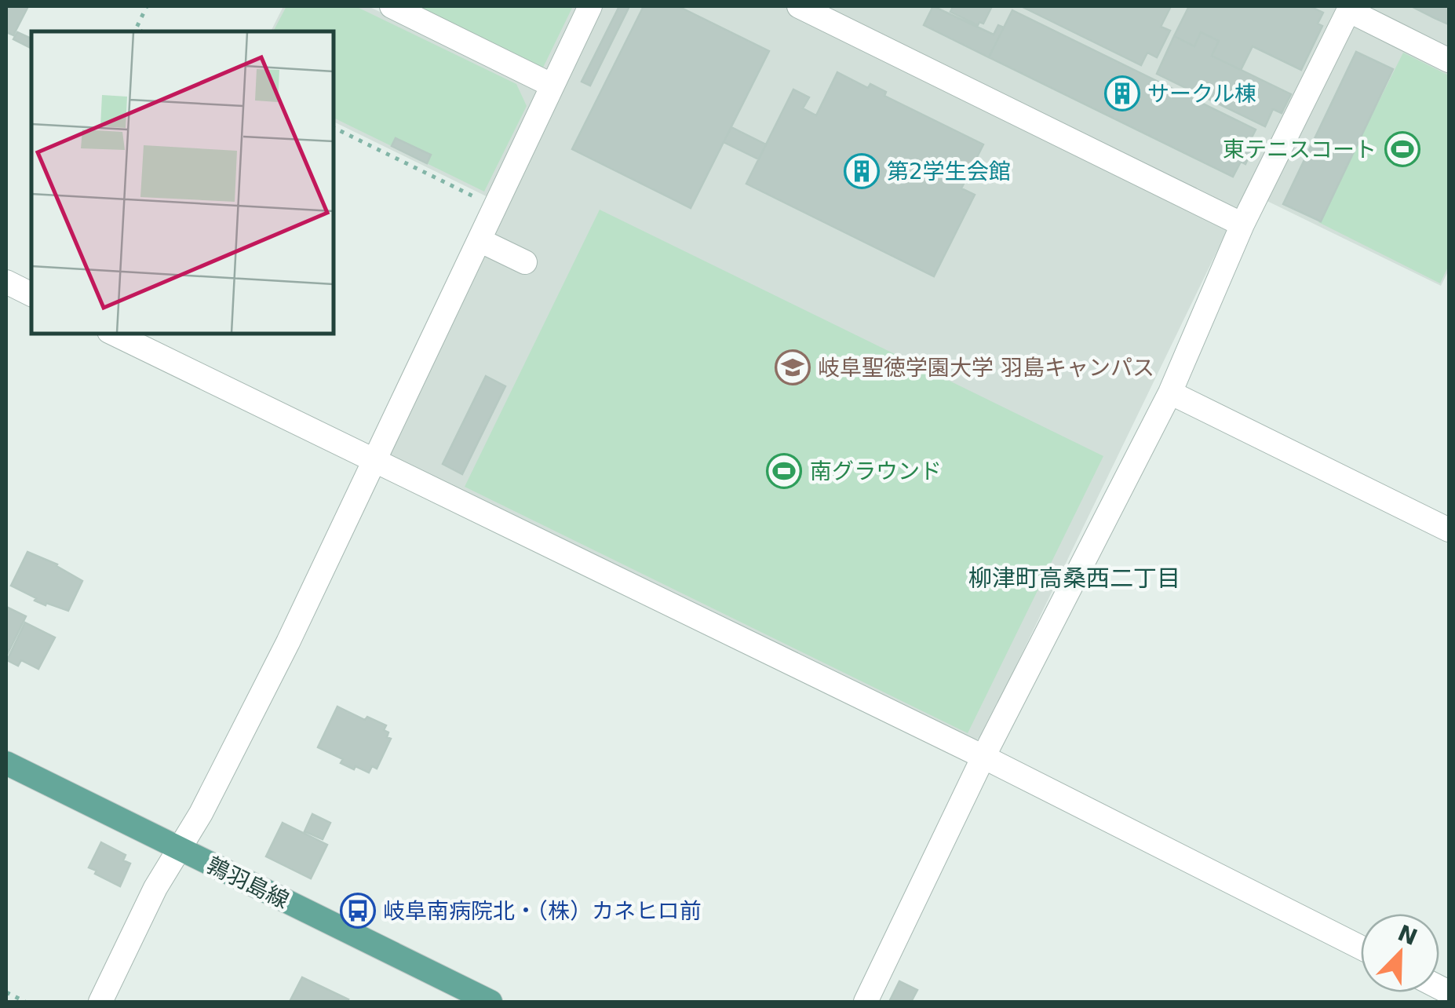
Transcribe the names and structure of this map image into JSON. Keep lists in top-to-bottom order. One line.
{"streets":{"main road":["鶉羽島線"]},"districts":["柳津町高桑西二丁目"],"places":{"building":["サークル棟","第2学生会館"],"sports":["東テニスコート","南グラウンド"],"school or university":["岐阜聖徳学園大学 羽島キャンパス"],"bus stop":["岐阜南病院北・（株）カネヒロ前"]},"north":"top right"}
